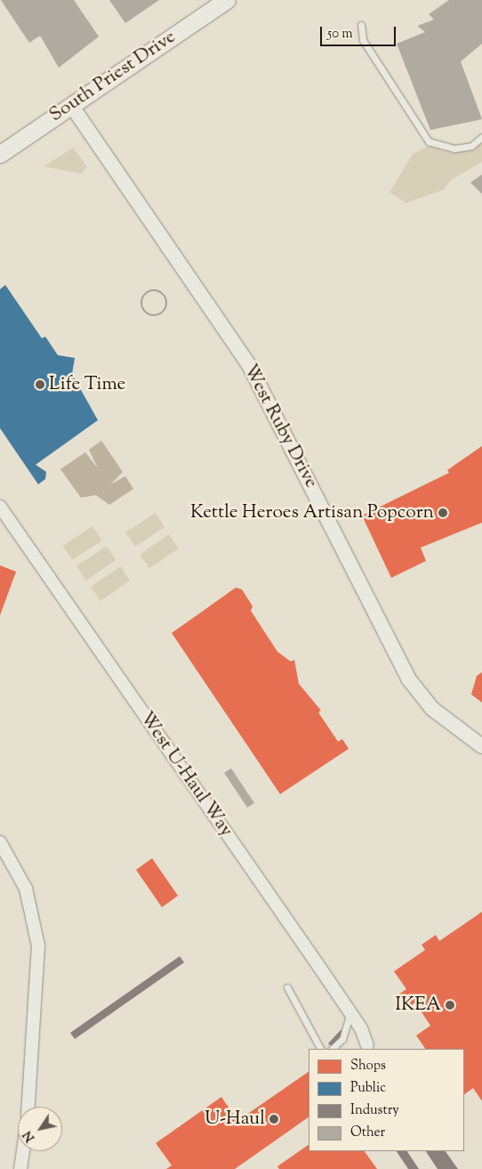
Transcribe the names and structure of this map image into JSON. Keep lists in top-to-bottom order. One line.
{"streets":{"main road":["South Priest Drive"],"street":["West Ruby Drive","West U-Haul Way"]},"crossings":[["South Priest Drive","West Ruby Drive"]],"places":["Life Time","Kettle Heroes Artisan Popcorn","IKEA","U-Haul"],"legend":["Shops","Public","Industry","Other"],"scale_bar":"50 m","north":"bottom left"}
